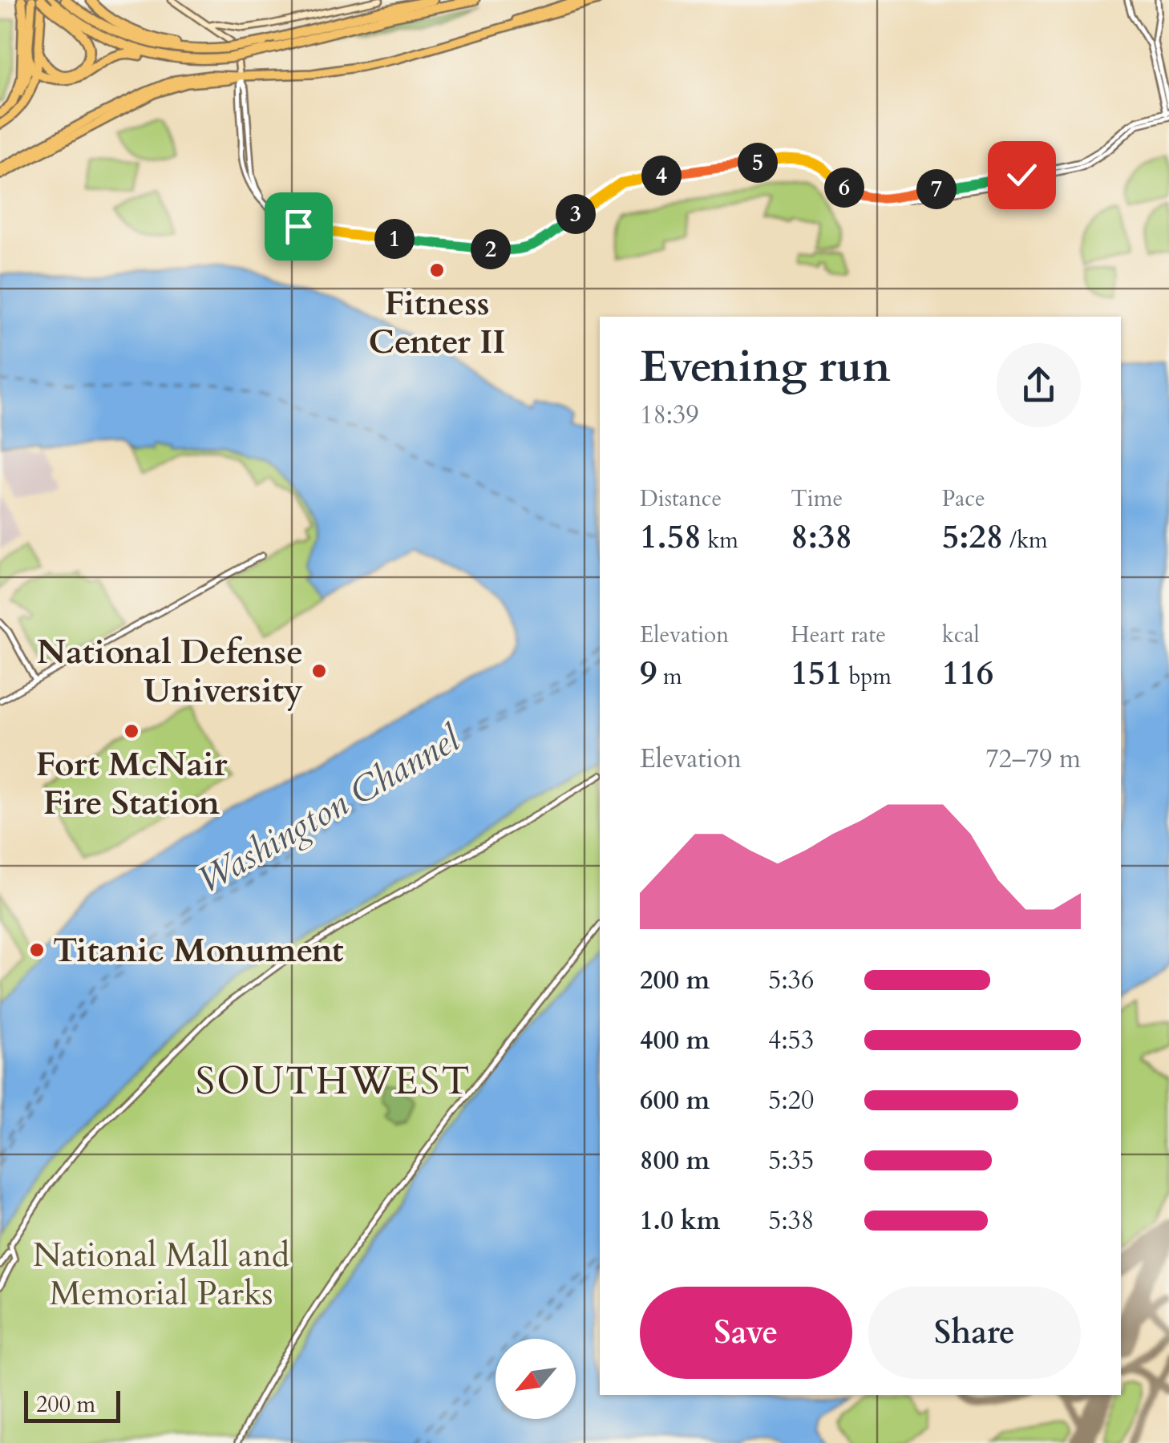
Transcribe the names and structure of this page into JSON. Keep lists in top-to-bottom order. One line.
{"districts":["SOUTHWEST"],"water":["Washington Channel"],"parks":["National Mall and Memorial Parks"],"places":["Fitness Center II","National Defense University","Fort McNair Fire Station","Titanic Monument"],"scale_bar":"200 m","north":"bottom left","page":{"pins":["5","4","6","7","3","1","2"],"heading":["Evening run","18:39"],"stats":[["Distance","1.58 km"],["Time","8:38"],["Pace","5:28 /km"],["Elevation","9 m"],["Heart rate","151 bpm"],["kcal","116"]],"chart":["Elevation","72–79 m"],"list":[{"name":"200 m","note":"5:36"},{"name":"400 m","note":"4:53"},{"name":"600 m","note":"5:20"},{"name":"800 m","note":"5:35"},{"name":"1.0 km","note":"5:38"}],"buttons":["Save","Share"],"scale":"200 m"}}
